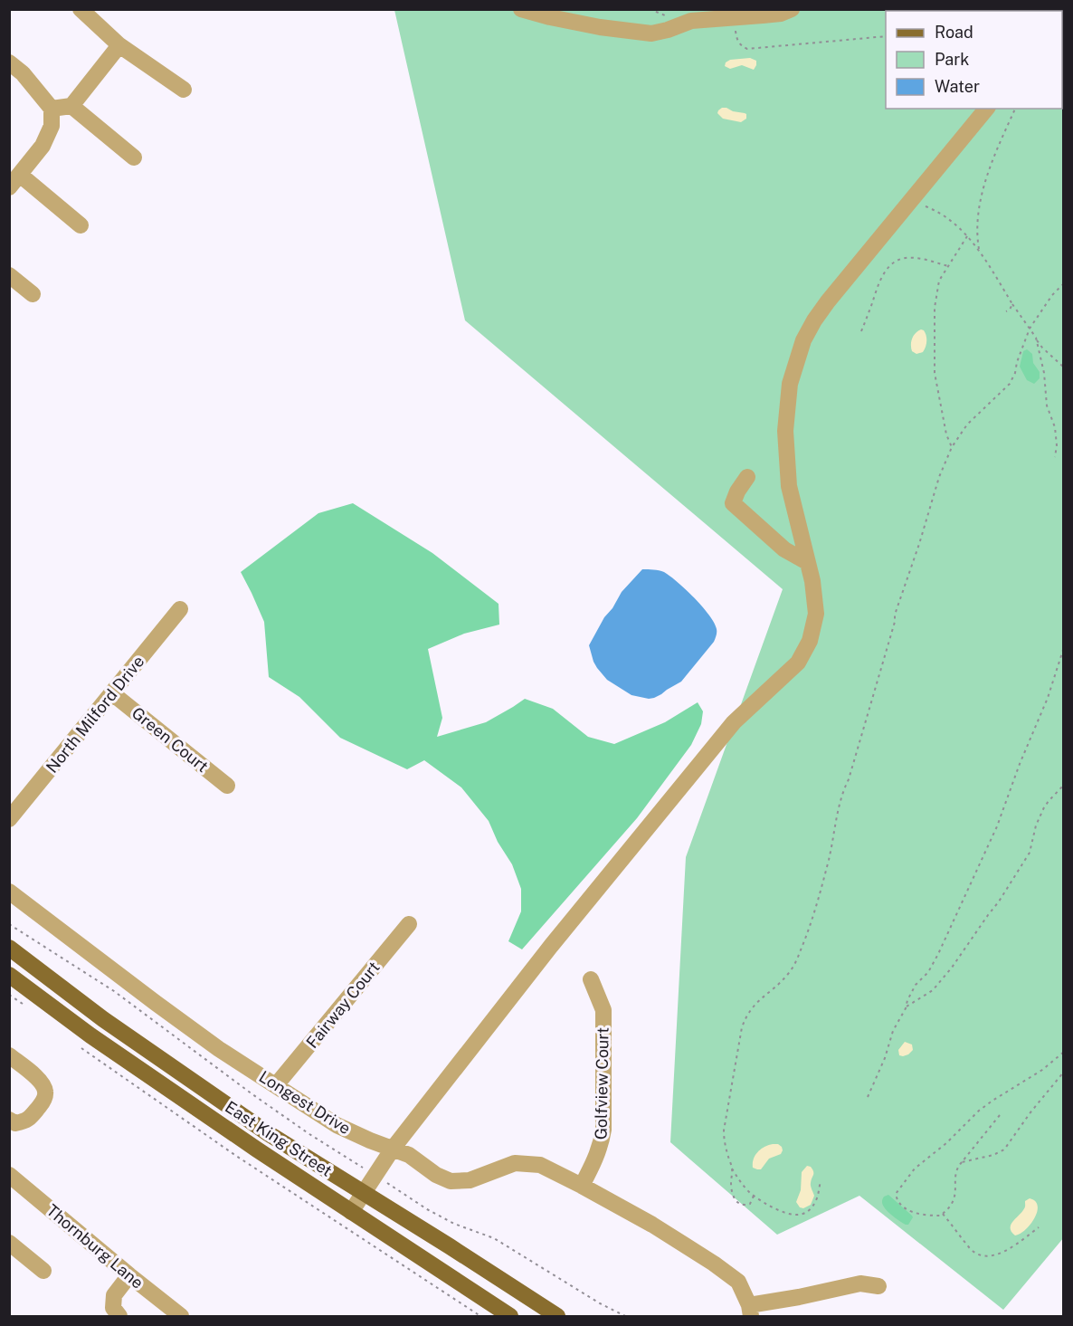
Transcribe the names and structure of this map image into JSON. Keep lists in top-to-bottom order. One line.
{"streets":{"main road":["East King Street"],"street":["North Milford Drive","Green Court","Fairway Court","Golfview Court","Longest Drive","Thornburg Lane"]},"crossings":[["North Milford Drive","Green Court"],["Fairway Court","Longest Drive"],["Golfview Court","Longest Drive"]],"legend":["Road","Park","Water"]}
